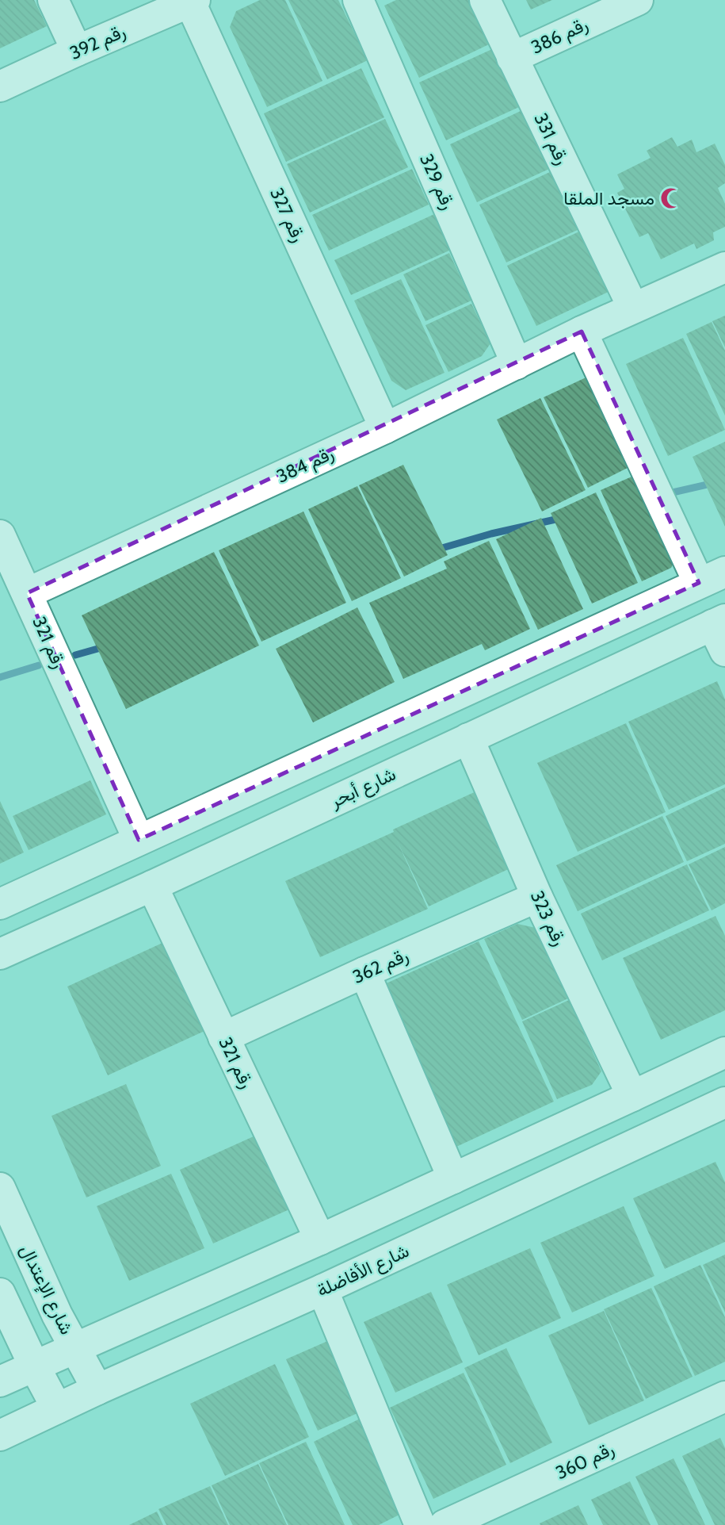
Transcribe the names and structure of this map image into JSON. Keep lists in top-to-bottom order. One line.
{"streets":{"street":["رقم 386","رقم 392","رقم 331","رقم 329","رقم 327","رقم 384","رقم 321","شارع أبحر","رقم 323","رقم 362","شارع الأفاضلة","شارع الإعتدال","رقم 360"]},"crossings":[["رقم 386","رقم 331"],["رقم 392","رقم 327"],["رقم 331","رقم 384"],["رقم 329","رقم 384"],["رقم 327","رقم 384"],["رقم 384","رقم 321"],["رقم 321","شارع أبحر"],["رقم 321","رقم 362"],["شارع أبحر","رقم 323"],["رقم 323","رقم 362"],["شارع الأفاضلة","شارع الإعتدال"]],"places":{"mosque":["مسجد الملقا"]}}
